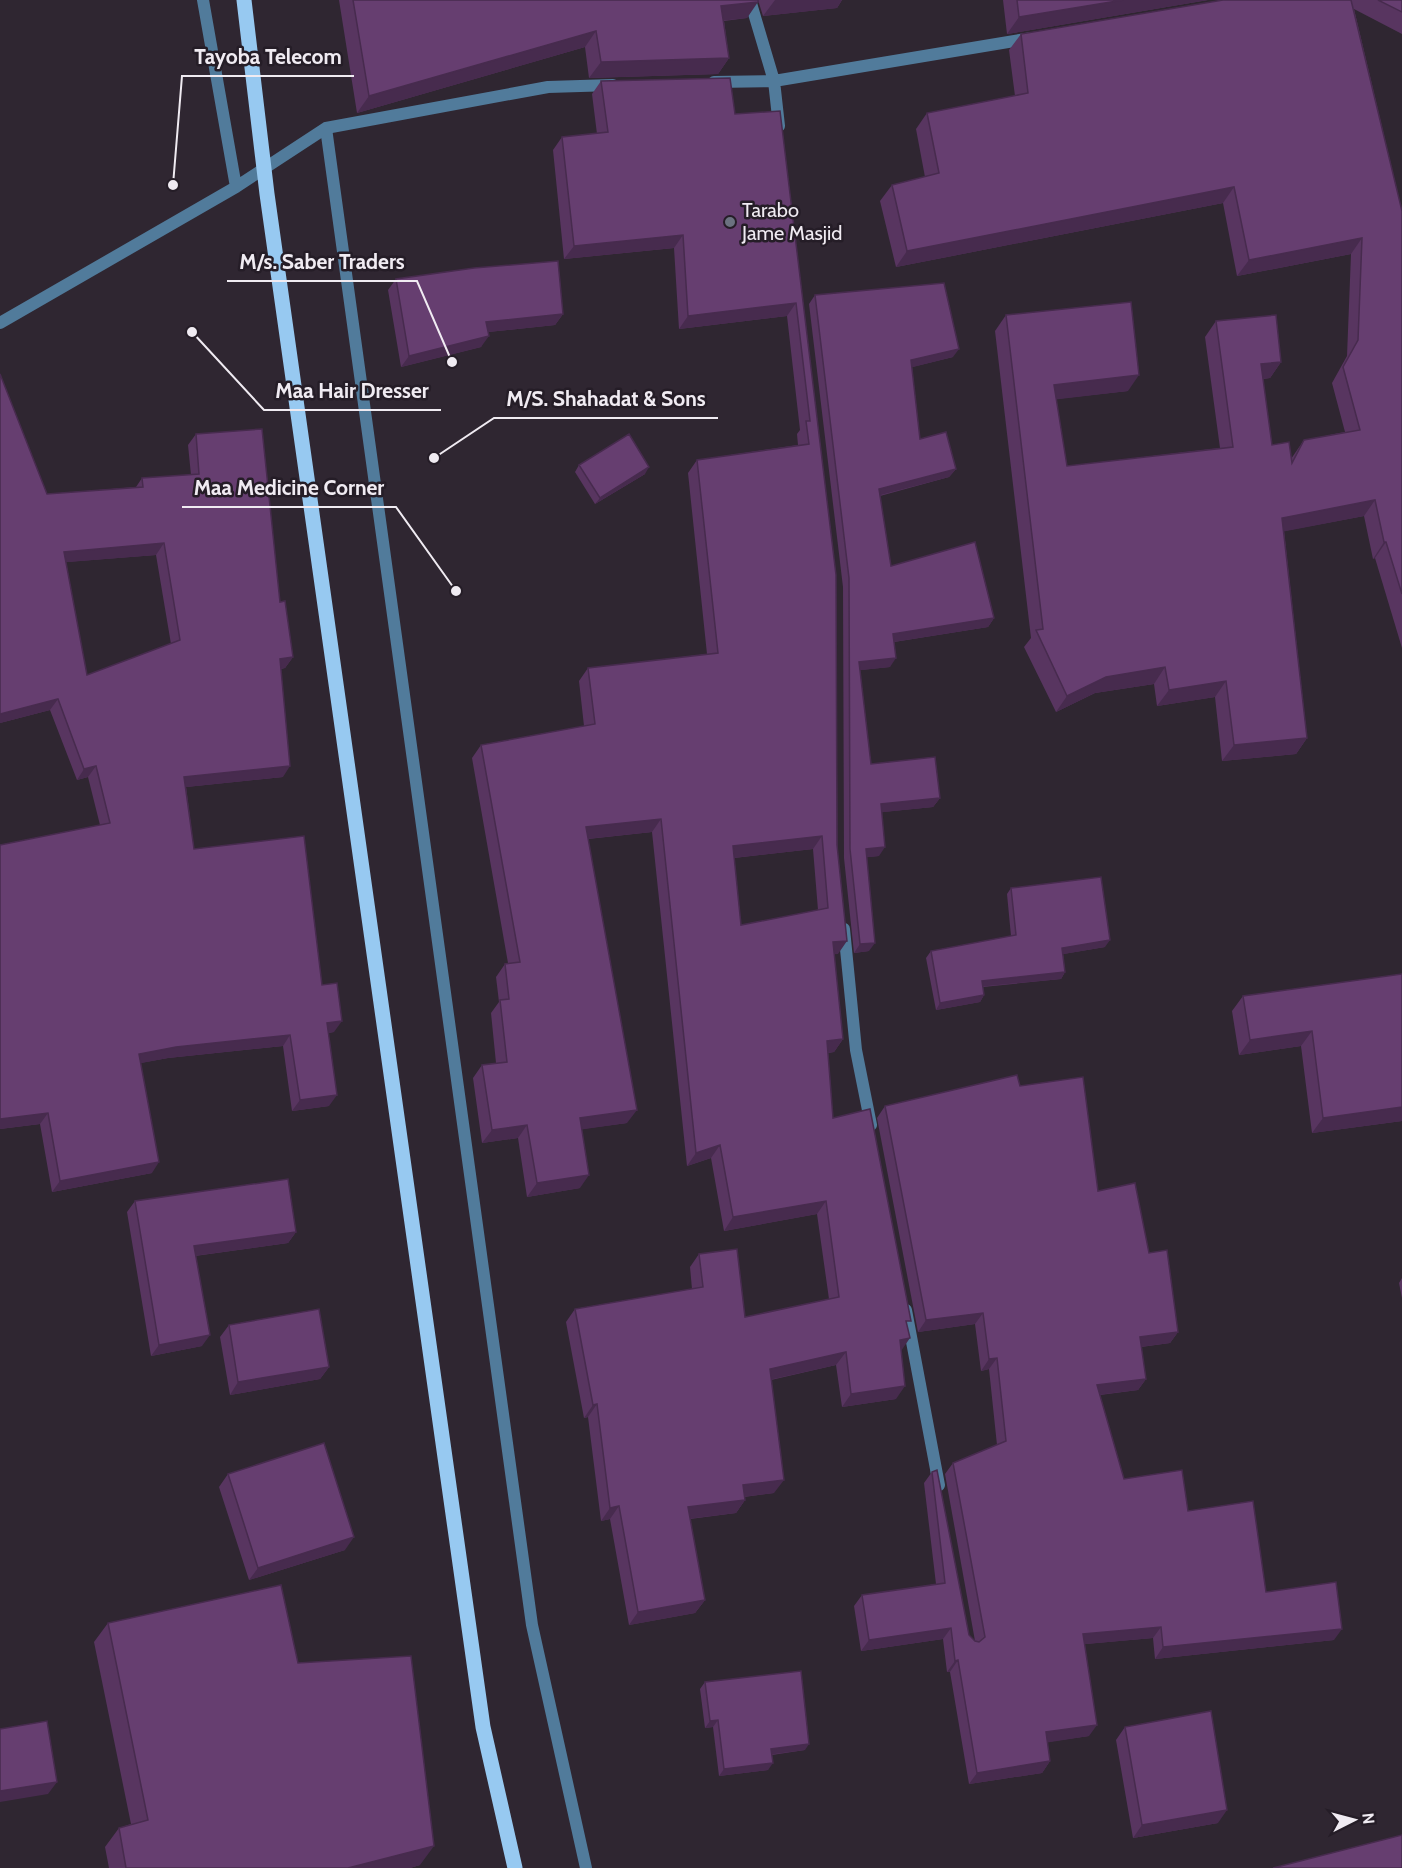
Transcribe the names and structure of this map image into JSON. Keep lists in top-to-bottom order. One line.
{"places":["Tayoba Telecom","Tarabo Jame Masjid","Maa Hair Dresser","M/s. Saber Traders","M/S. Shahadat & Sons","Maa Medicine Corner"],"north":"right"}
